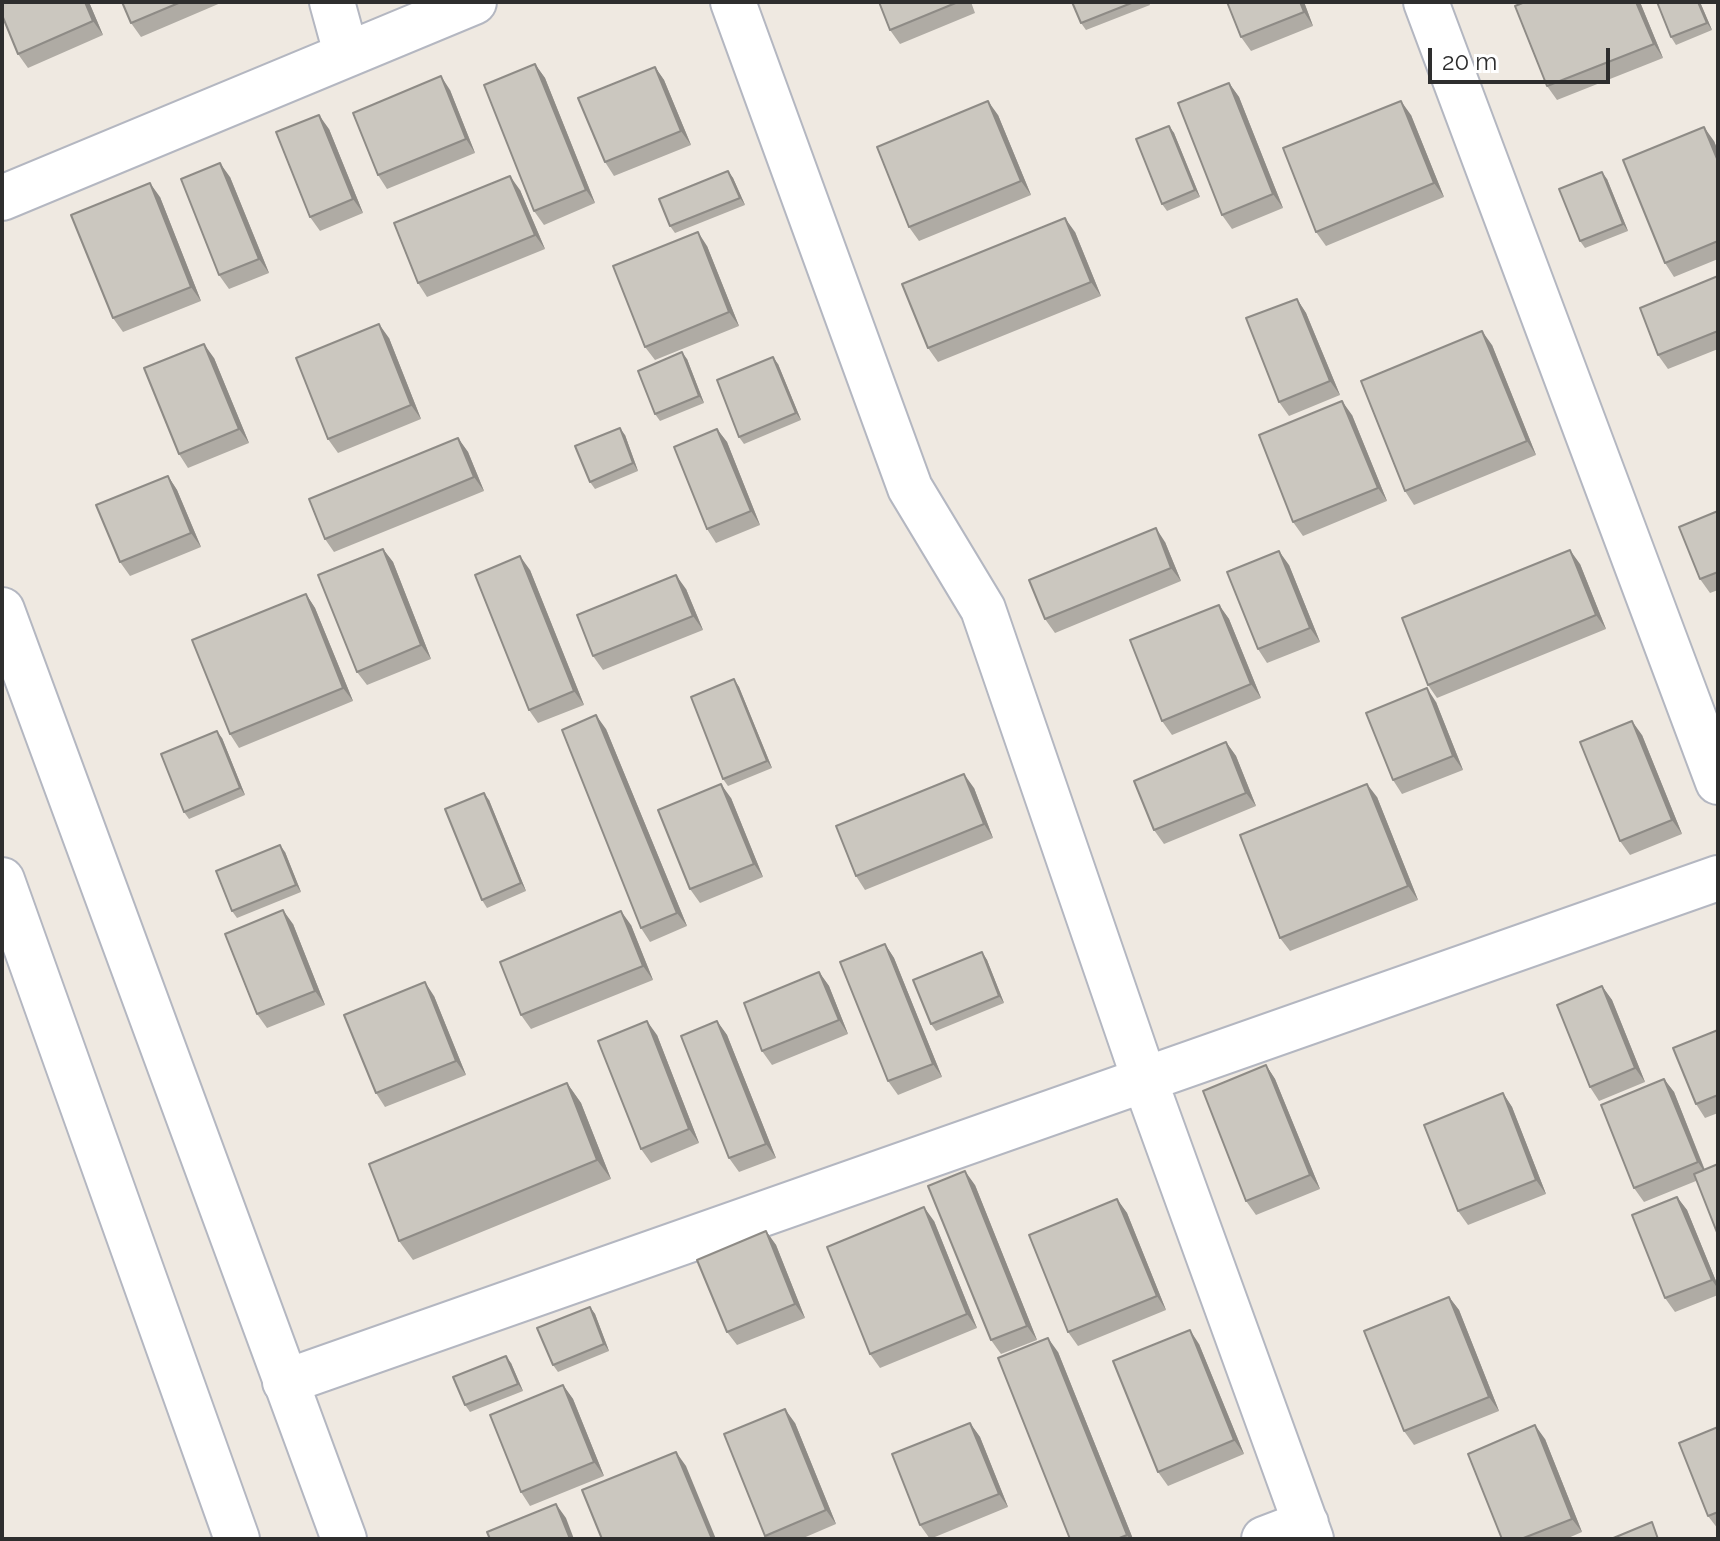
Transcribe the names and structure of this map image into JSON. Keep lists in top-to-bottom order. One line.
{"scale_bar":"20 m"}
